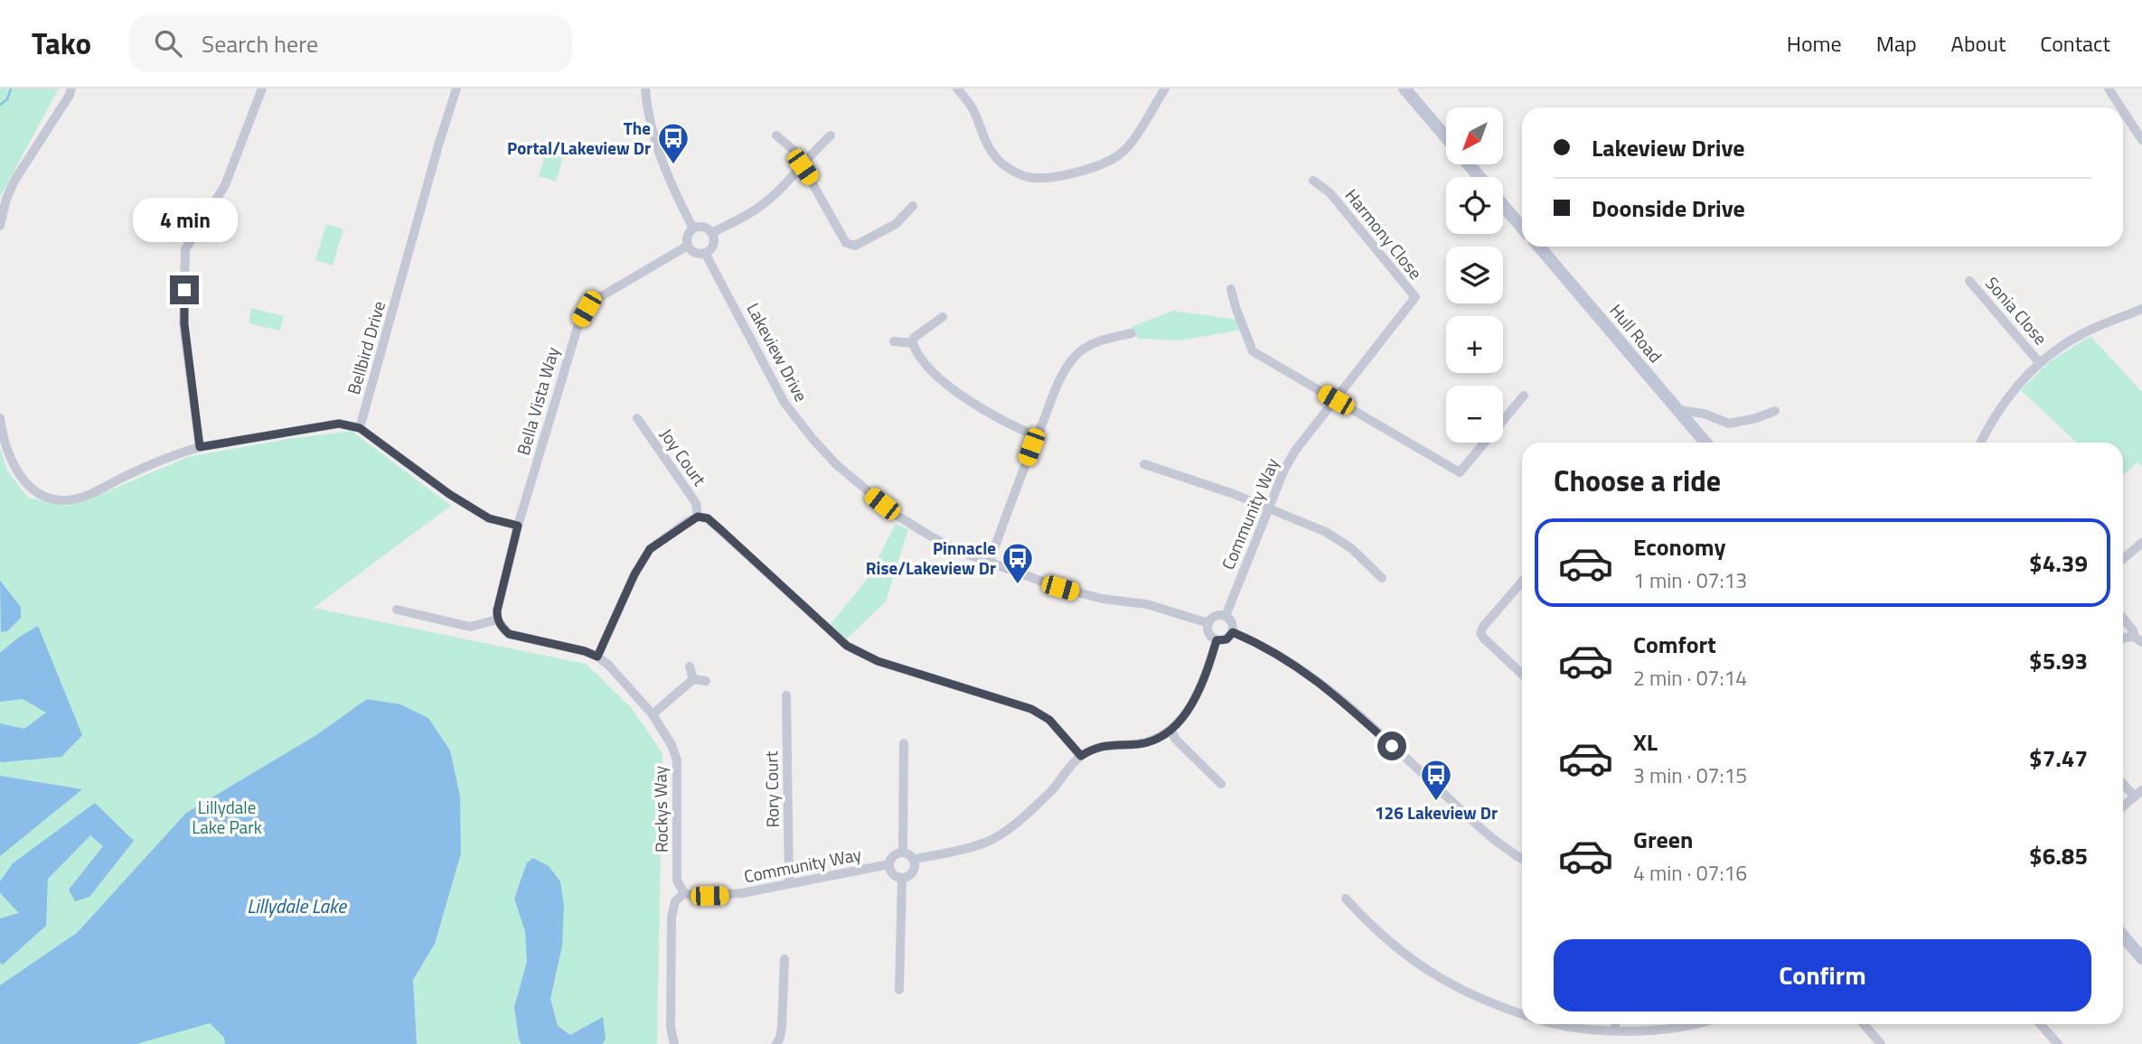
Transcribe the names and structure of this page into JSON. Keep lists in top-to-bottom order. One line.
{"streets":{"main road":["Hull Road"],"street":["Harmony Close","Sonia Close","Bellbird Drive","Lakeview Drive","Bella Vista Way","Joy Court","Community Way","Rory Court","Rockys Way"]},"crossings":[["Harmony Close","Community Way"],["Lakeview Drive","Bella Vista Way"],["Lakeview Drive","Community Way"],["Bella Vista Way","Rockys Way"],["Community Way","Rory Court"],["Community Way","Rockys Way"]],"water":["Lillydale Lake"],"parks":["Lillydale Lake Park"],"places":{"bus stop":["The Portal/Lakeview Dr","Pinnacle Rise/Lakeview Dr","126 Lakeview Dr"]},"north":"bottom left","page":{"header":"Tako","search":"Search here","nav":["Home","Map","About","Contact"],"map_buttons":["+","−"],"banner":["Lakeview Drive","Doonside Drive"],"bubble":"4 min","heading":"Choose a ride","list":[{"name":"Economy","note":"1 min · 07:13","value":"$4.39"},{"name":"Comfort","note":"2 min · 07:14","value":"$5.93"},{"name":"XL","note":"3 min · 07:15","value":"$7.47"},{"name":"Green","note":"4 min · 07:16","value":"$6.85"}],"buttons":"Confirm"}}
